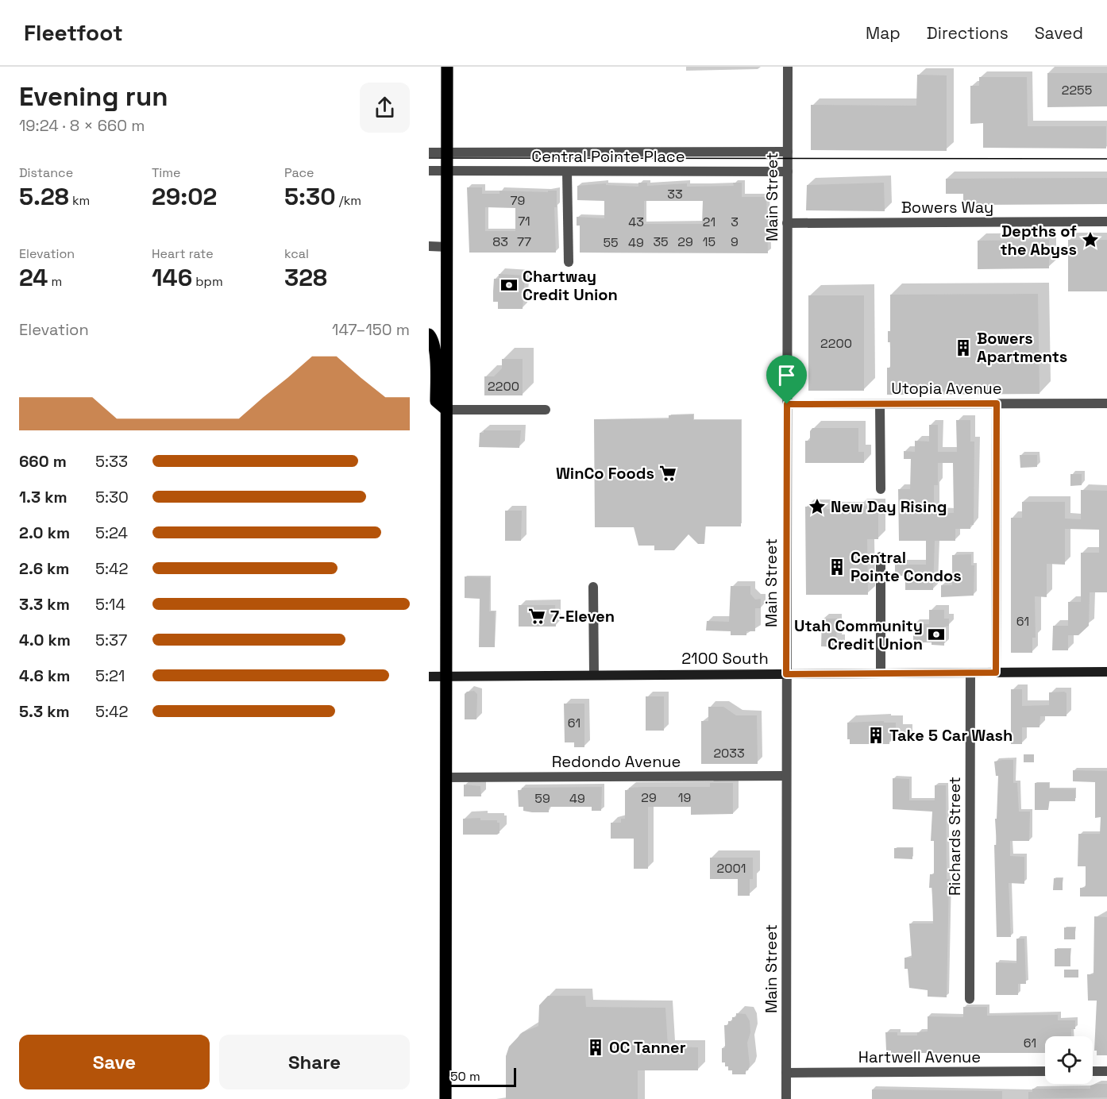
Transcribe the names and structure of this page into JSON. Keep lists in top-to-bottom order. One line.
{"streets":{"main road":["2100 South"],"street":["Central Pointe Place","Main Street","Bowers Way","Utopia Avenue","Redondo Avenue","Richards Street","Hartwell Avenue"]},"crossings":[["Central Pointe Place","Main Street"],["Main Street","Bowers Way"],["Main Street","Utopia Avenue"],["Main Street","2100 South"],["Main Street","Redondo Avenue"],["Main Street","Hartwell Avenue"],["2100 South","Richards Street"]],"places":{"place":["Depths of the Abyss","New Day Rising"],"bank":["Chartway Credit Union","Utah Community Credit Union"],"building":["Bowers Apartments","Central Pointe Condos","Take 5 Car Wash","OC Tanner"],"supermarket":["WinCo Foods","7-Eleven"]},"house_numbers":["2255","33","79","71","43","21","3","83","77","35","29","15","9","55","49","2200","2200","61","61","2033","29","19","59","49","2001","61"],"scale_bar":"50 m","page":{"header":"Fleetfoot","nav":["Map","Directions","Saved"],"heading":["Evening run","19:24 · 8 × 660 m"],"stats":[["Distance","5.28 km"],["Time","29:02"],["Pace","5:30 /km"],["Elevation","24 m"],["Heart rate","146 bpm"],["kcal","328"]],"chart":["Elevation","147–150 m"],"list":[{"name":"660 m","note":"5:33"},{"name":"1.3 km","note":"5:30"},{"name":"2.0 km","note":"5:24"},{"name":"2.6 km","note":"5:42"},{"name":"3.3 km","note":"5:14"},{"name":"4.0 km","note":"5:37"},{"name":"4.6 km","note":"5:21"},{"name":"5.3 km","note":"5:42"}],"buttons":["Save","Share"],"scale":"50 m"}}
